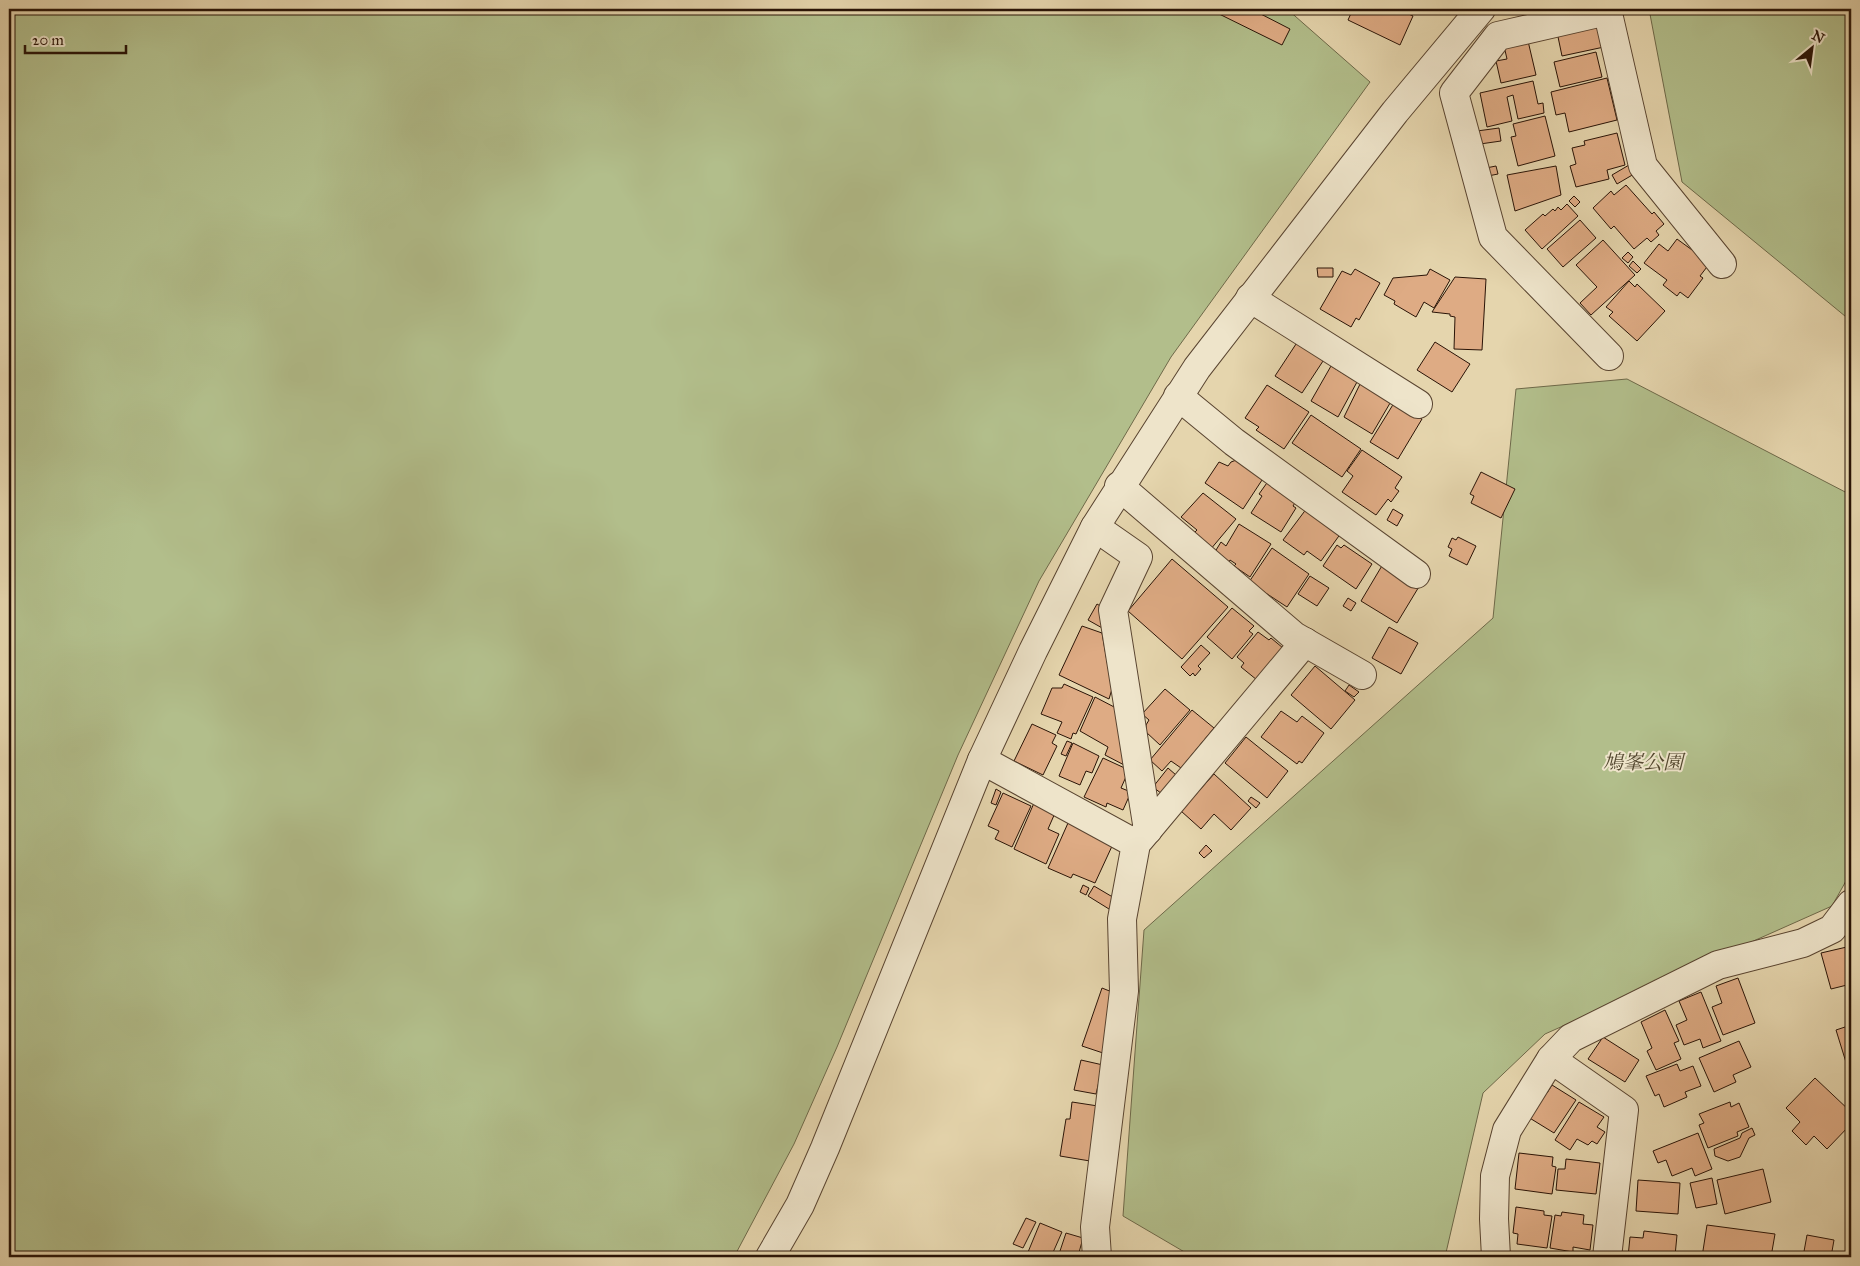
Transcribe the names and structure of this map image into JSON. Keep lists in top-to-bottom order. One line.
{"parks":["鳩峯公園"],"scale_bar":"20 m","north":"top right"}
